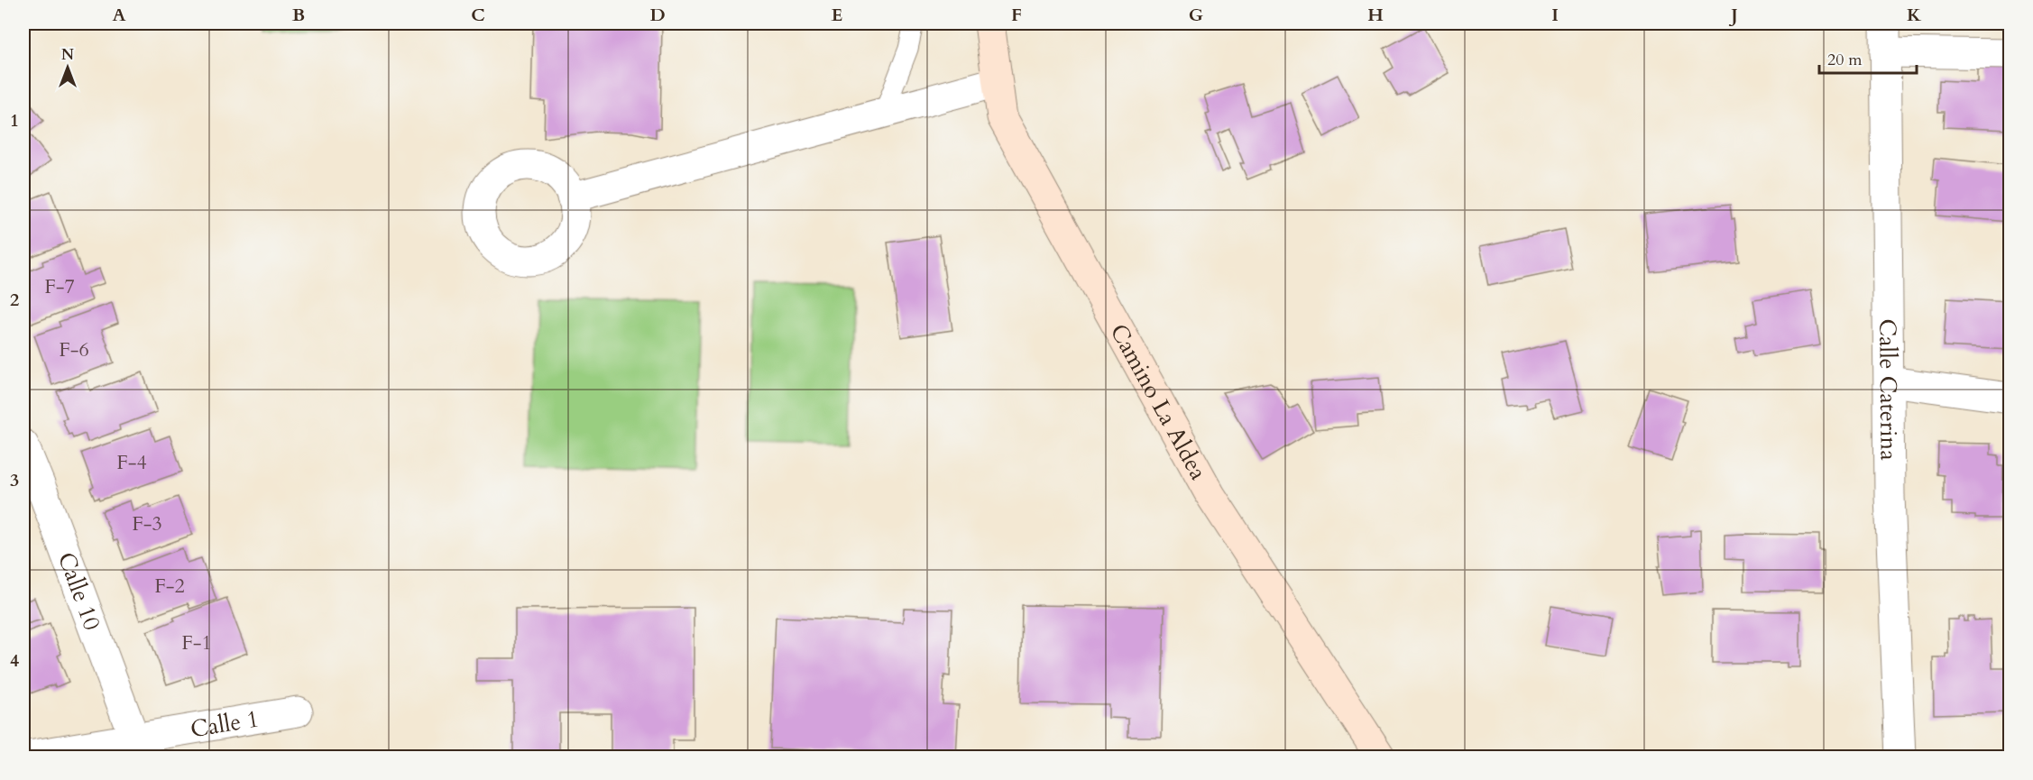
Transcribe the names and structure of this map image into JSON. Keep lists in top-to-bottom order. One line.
{"streets":{"street":["Calle Caterina","Camino La Aldea","Calle 10","Calle 1"]},"crossings":[["Calle 10","Calle 1"]],"house_numbers":["F-7","F-6","F-4","F-3","F-2","F-1"],"scale_bar":"20 m","north":"top","grid":{"columns":["A","B","C","D","E","F","G","H","I","J","K"],"rows":["1","2","3","4"]}}
